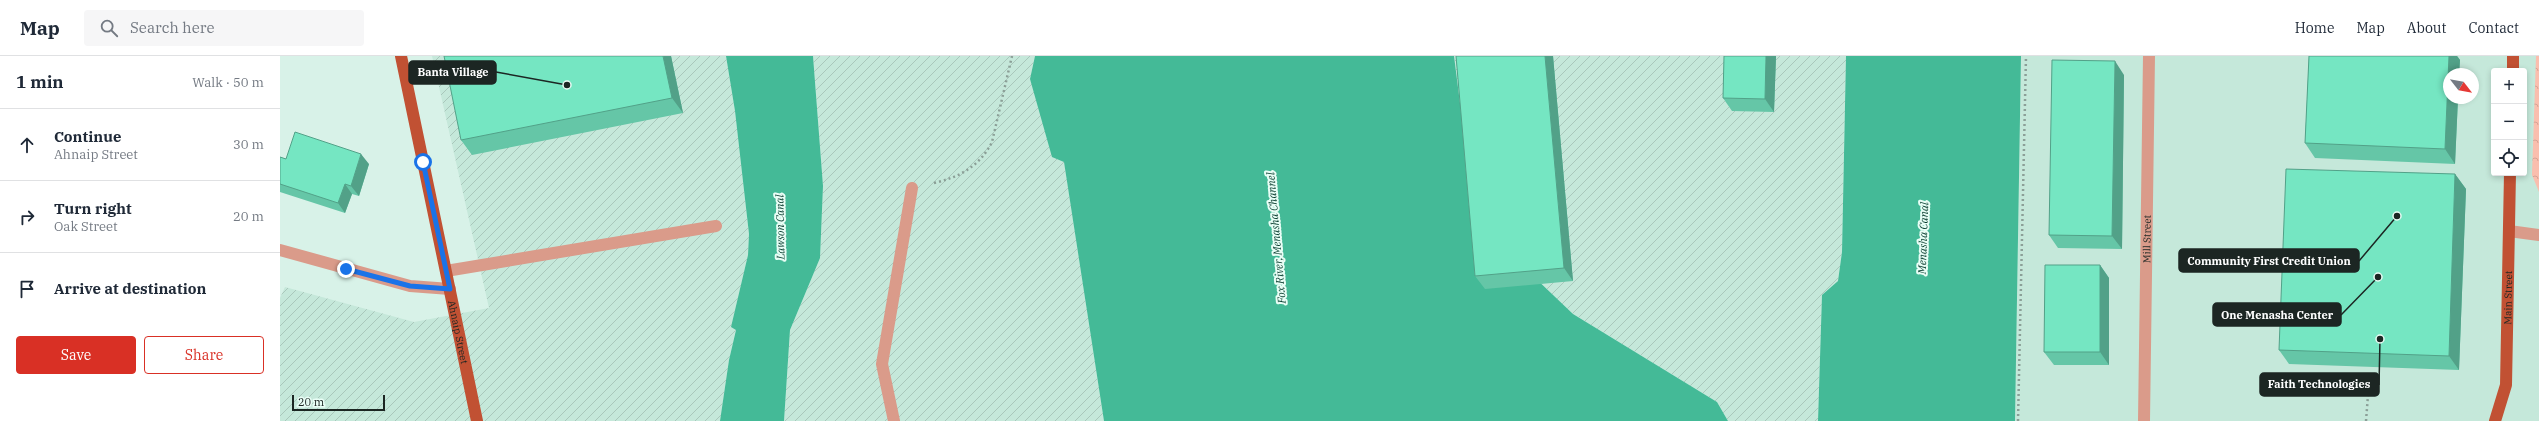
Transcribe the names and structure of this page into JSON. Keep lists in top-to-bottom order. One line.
{"streets":{"main road":["Main Street","Ahnaip Street"],"street":["Mill Street"]},"water":["Lawson Canal","Fox River, Menasha Channel","Menasha Canal"],"places":["Banta Village","Community First Credit Union","One Menasha Center","Faith Technologies"],"scale_bar":"20 m","north":"bottom right","page":{"header":"Map","search":"Search here","nav":["Home","Map","About","Contact"],"heading":["1 min","Walk · 50 m"],"map_buttons":["+","−"],"list":[["Continue","Ahnaip Street","30 m"],["Turn right","Oak Street","20 m"],"Arrive at destination"],"buttons":["Save","Share"],"scale":"20 m"}}
